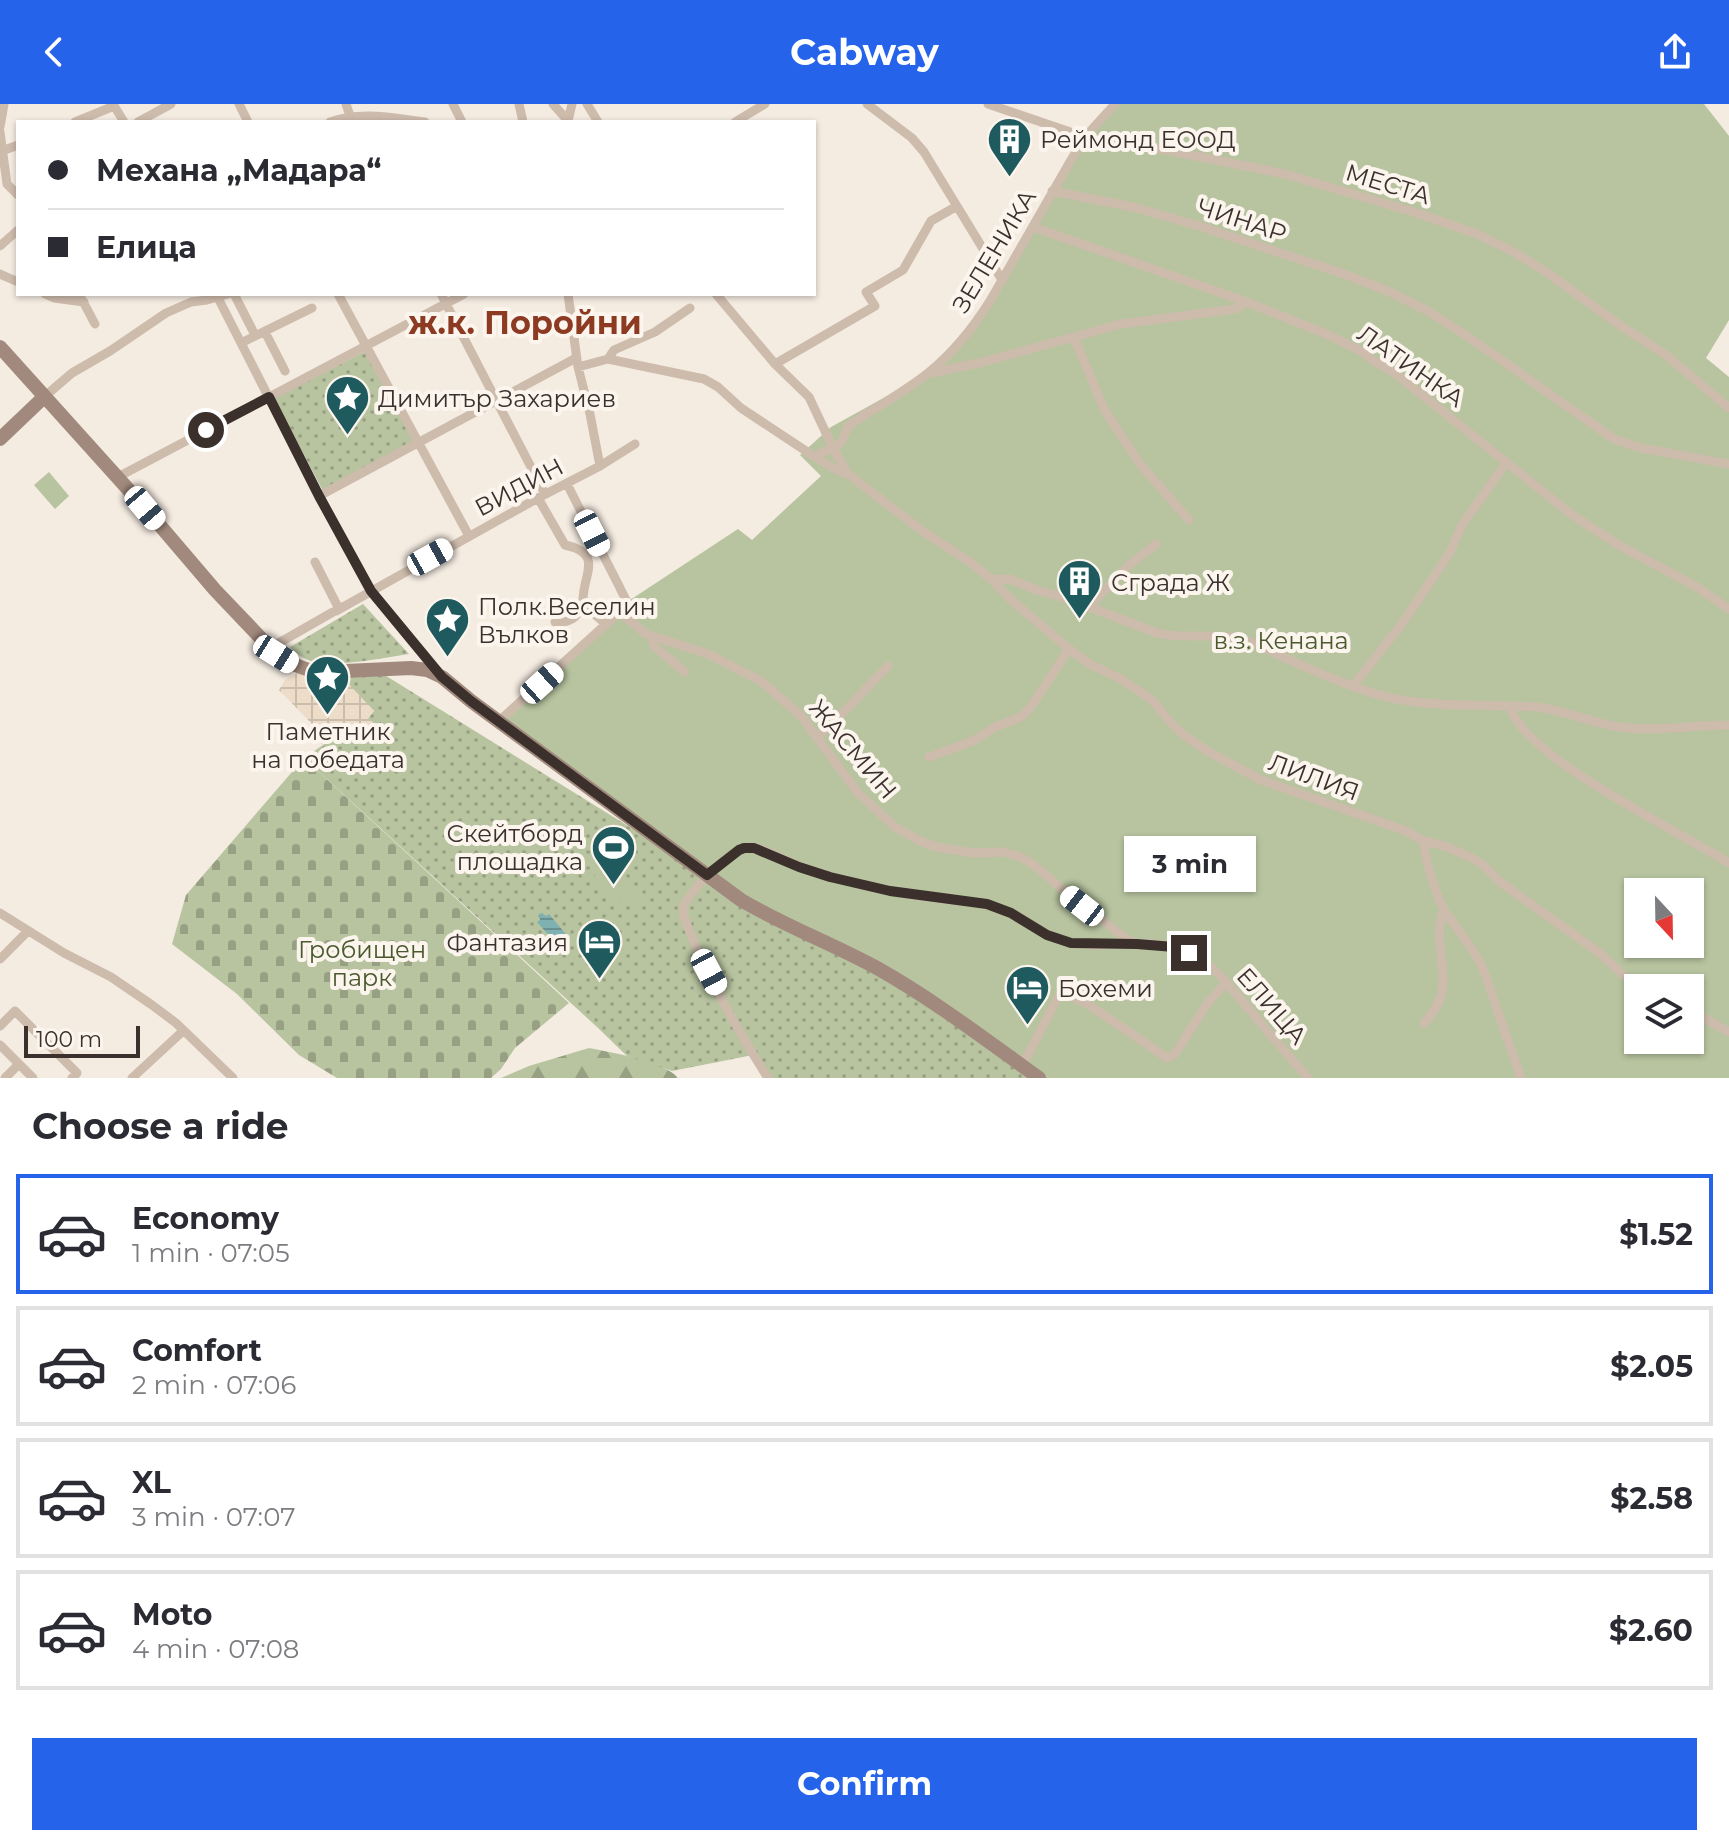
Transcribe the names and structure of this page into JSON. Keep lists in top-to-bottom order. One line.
{"streets":{"street":["МЕСТА","ЧИНАР","ЗЕЛЕНИКА","ЛАТИНКА","ВИДИН","ЖАСМИН","ЛИЛИЯ","ЕЛИЦА"]},"crossings":[["МЕСТА","ЗЕЛЕНИКА"],["ЧИНАР","ЗЕЛЕНИКА"],["ЗЕЛЕНИКА","ЛАТИНКА"],["ЖАСМИН","ЕЛИЦА"]],"districts":["ж.к. Поройни"],"parks":["в.з. Кенана","Гробищен парк"],"places":{"building":["Реймонд ЕООД","Сграда Ж"],"place":["Димитър Захариев","Полк.Веселин Вълков","Паметник на победата"],"sports":["Скейтборд площадка"],"hotel":["Фантазия","Бохеми"]},"scale_bar":"100 m","north":"bottom","page":{"header":"Cabway","banner":["Механа „Мадара“","Елица"],"bubble":"3 min","scale":"100 m","heading":"Choose a ride","list":[{"name":"Economy","note":"1 min · 07:05","value":"$1.52"},{"name":"Comfort","note":"2 min · 07:06","value":"$2.05"},{"name":"XL","note":"3 min · 07:07","value":"$2.58"},{"name":"Moto","note":"4 min · 07:08","value":"$2.60"}],"buttons":"Confirm"}}
